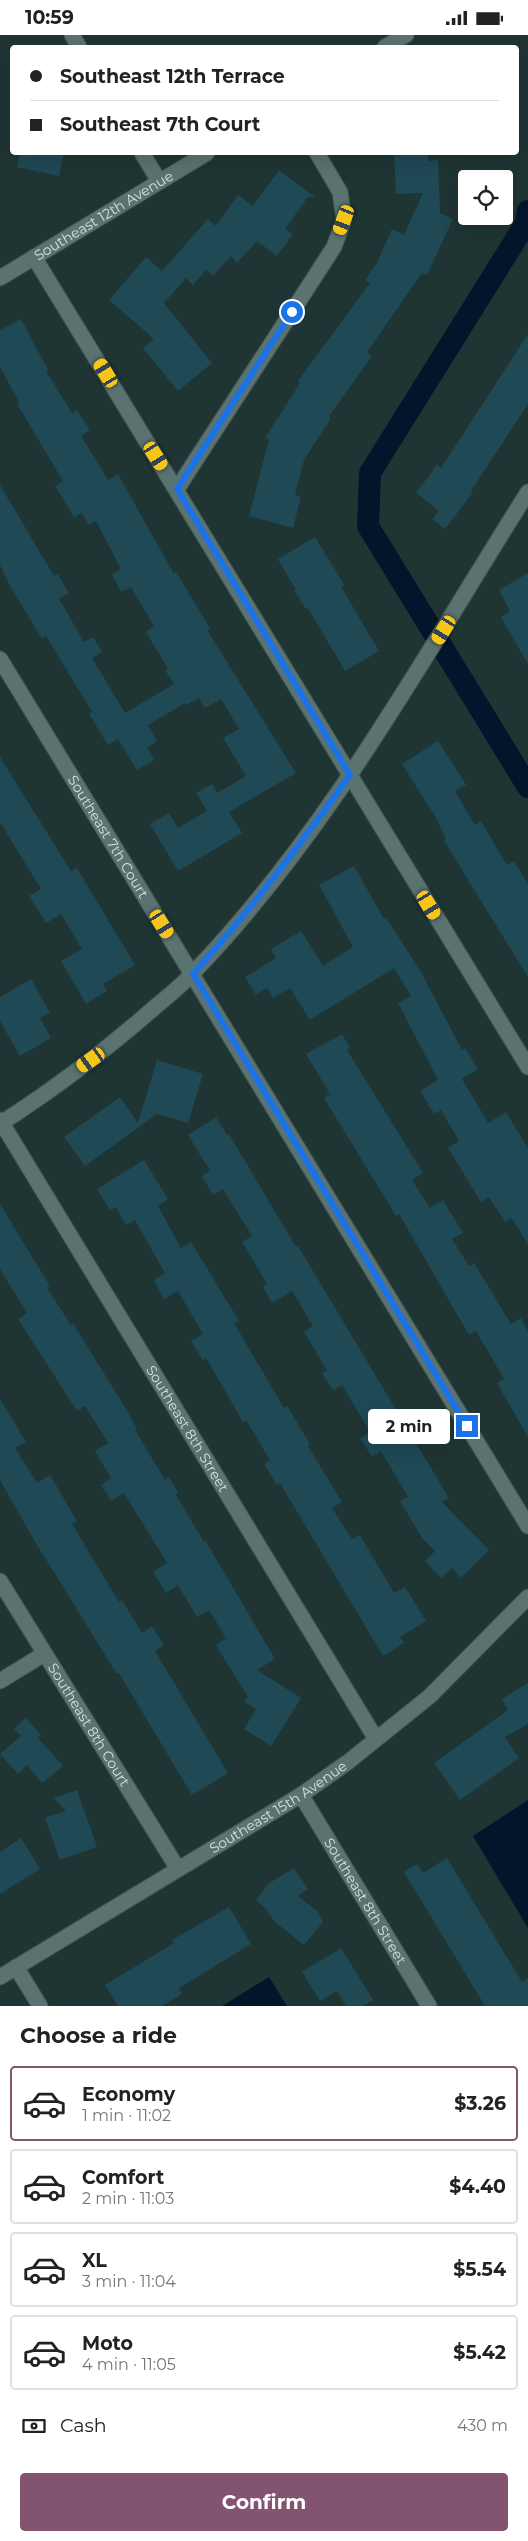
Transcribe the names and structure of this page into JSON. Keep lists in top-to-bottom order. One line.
{"streets":{"street":["Southeast 12th Avenue","Southeast 7th Court","Southeast 8th Street","Southeast 8th Court","Southeast 15th Avenue"]},"crossings":[["Southeast 8th Street","Southeast 15th Avenue"],["Southeast 8th Court","Southeast 15th Avenue"]],"page":{"status":"10:59","banner":["Southeast 12th Terrace","Southeast 7th Court"],"bubble":"2 min","heading":"Choose a ride","list":[{"name":"Economy","note":"1 min · 11:02","value":"$3.26"},{"name":"Comfort","note":"2 min · 11:03","value":"$4.40"},{"name":"XL","note":"3 min · 11:04","value":"$5.54"},{"name":"Moto","note":"4 min · 11:05","value":"$5.42"}],"pay":["Cash","430 m"],"buttons":"Confirm"}}
